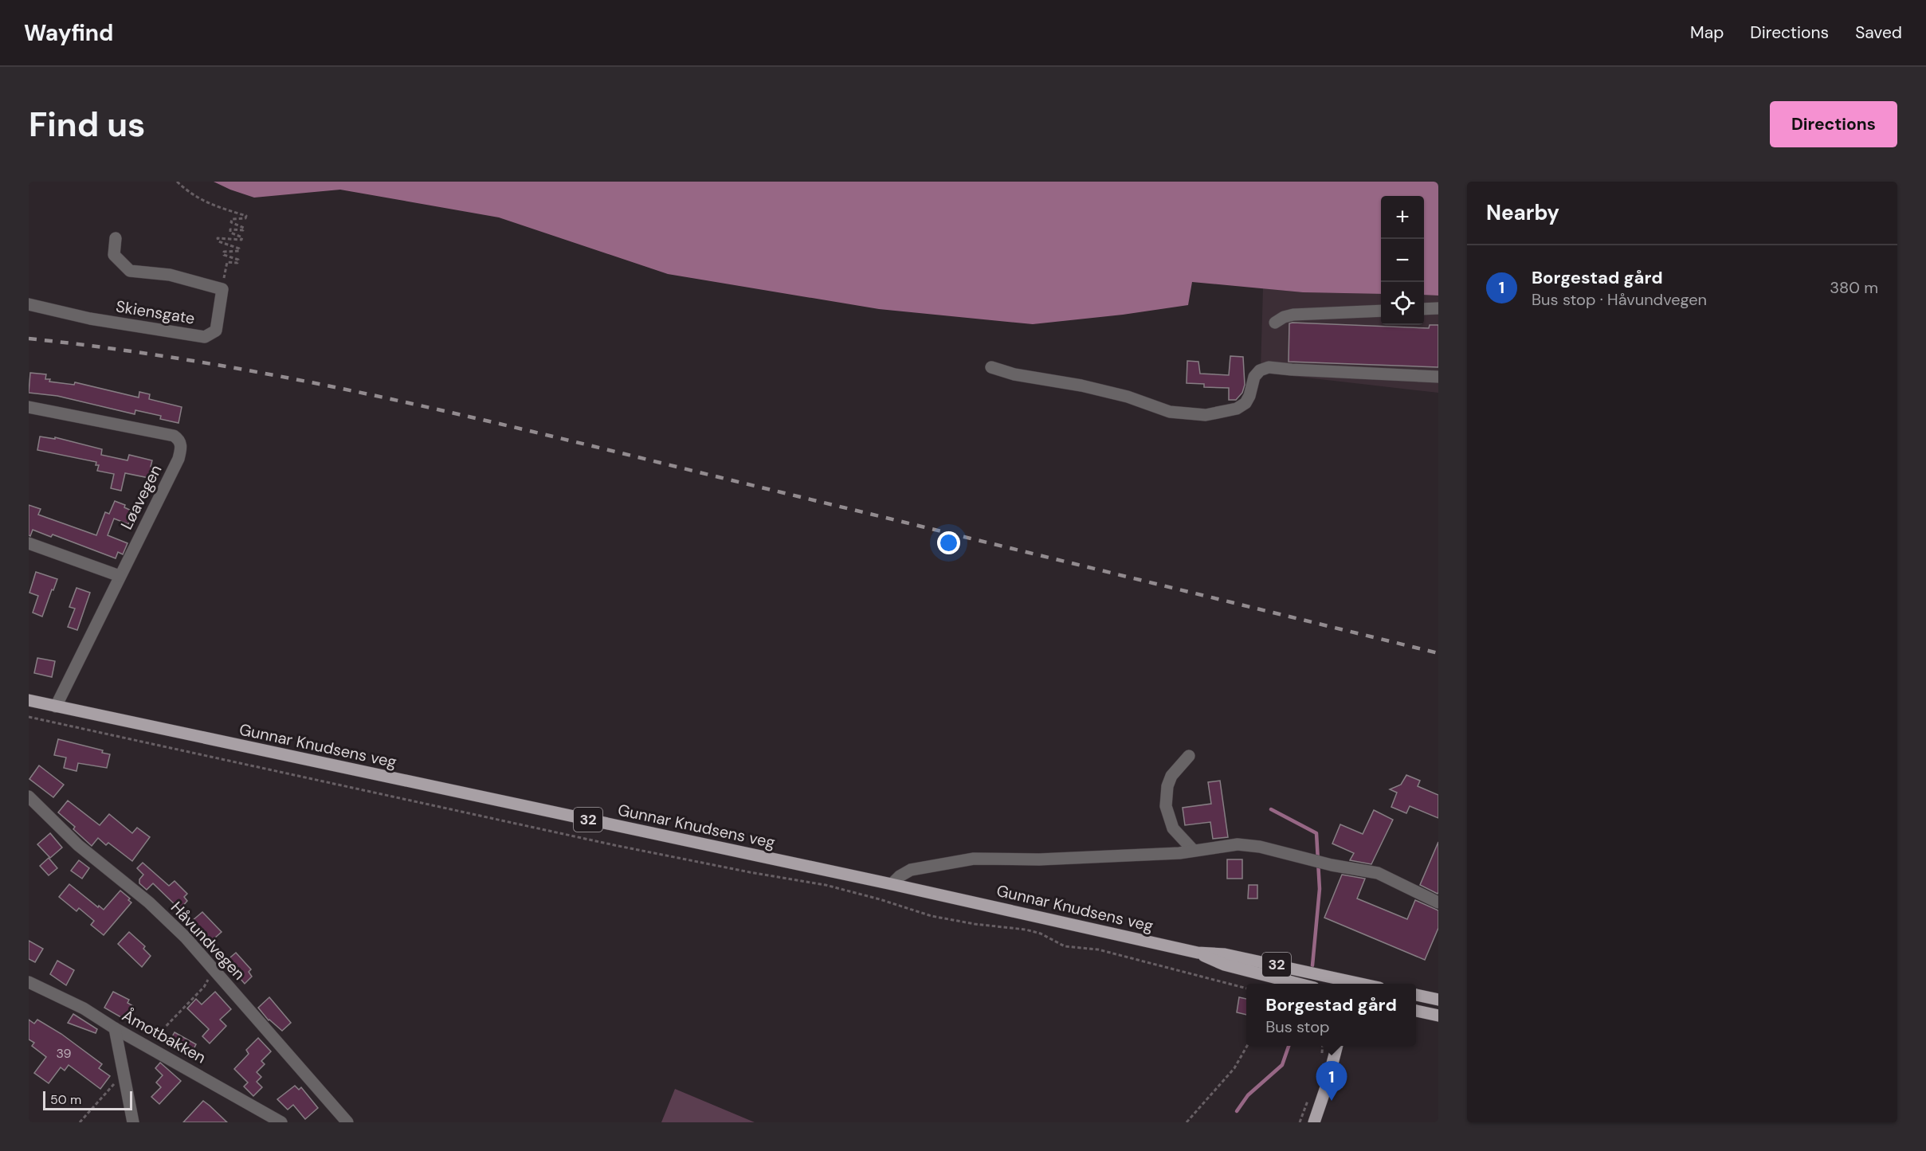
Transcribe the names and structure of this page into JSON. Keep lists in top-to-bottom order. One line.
{"streets":{"main road":["Gunnar Knudsens veg","32"],"street":["Skiensgate","Løavegen","Håvundvegen","Åmotbakken"]},"crossings":[["Løavegen","Gunnar Knudsens veg"],["Løavegen","32"],["Gunnar Knudsens veg","32"]],"house_numbers":["39"],"scale_bar":"50 m","page":{"header":"Wayfind","nav":["Map","Directions","Saved"],"buttons":"Directions","title":"Find us","heading":"Nearby","map_buttons":["+","−"],"list":[{"mark":"1","name":"Borgestad gård","note":"Bus stop · Håvundvegen","value":"380 m"}],"popup":["Borgestad gård","Bus stop"],"pins":"1","scale":"50 m"}}
